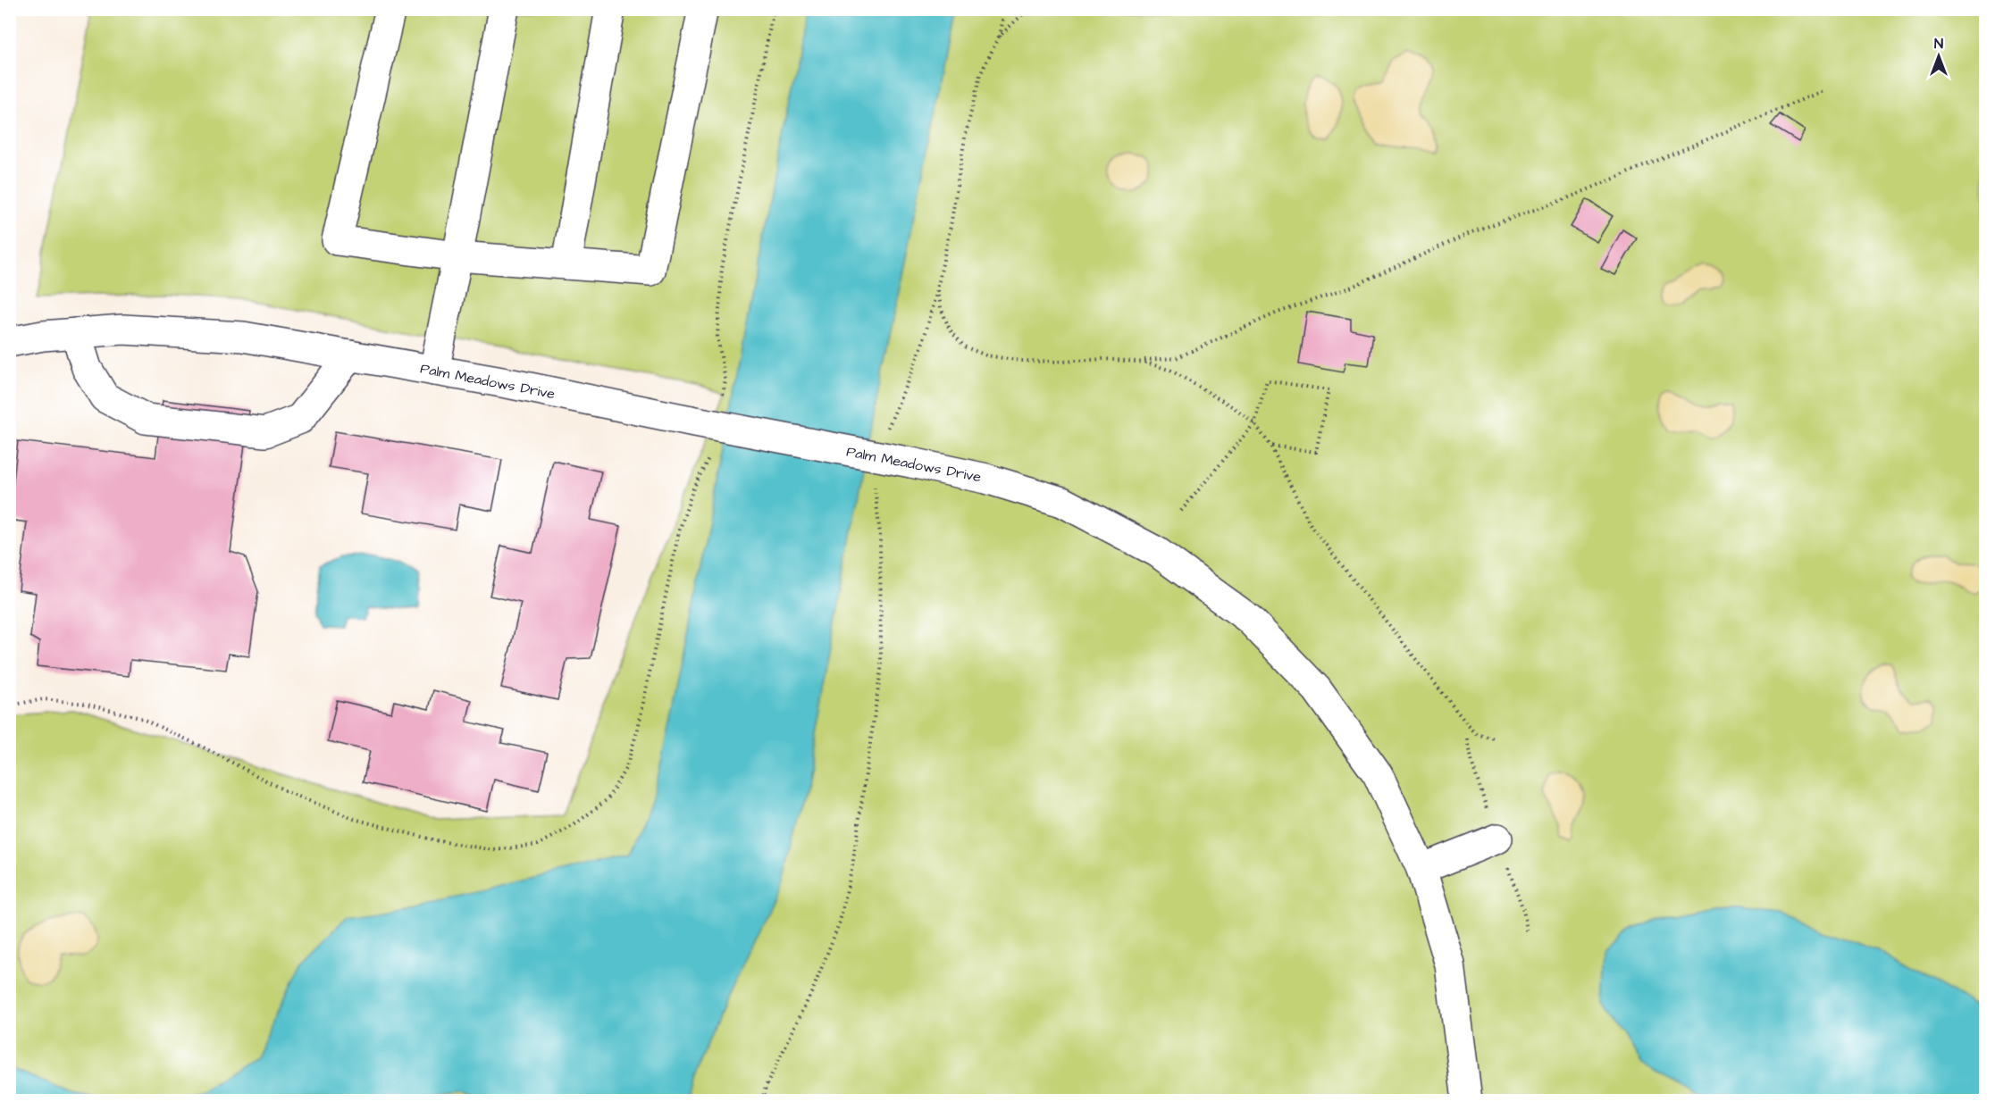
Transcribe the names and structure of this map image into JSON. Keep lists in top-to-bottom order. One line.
{"streets":{"street":["Palm Meadows Drive"]},"north":"top"}
